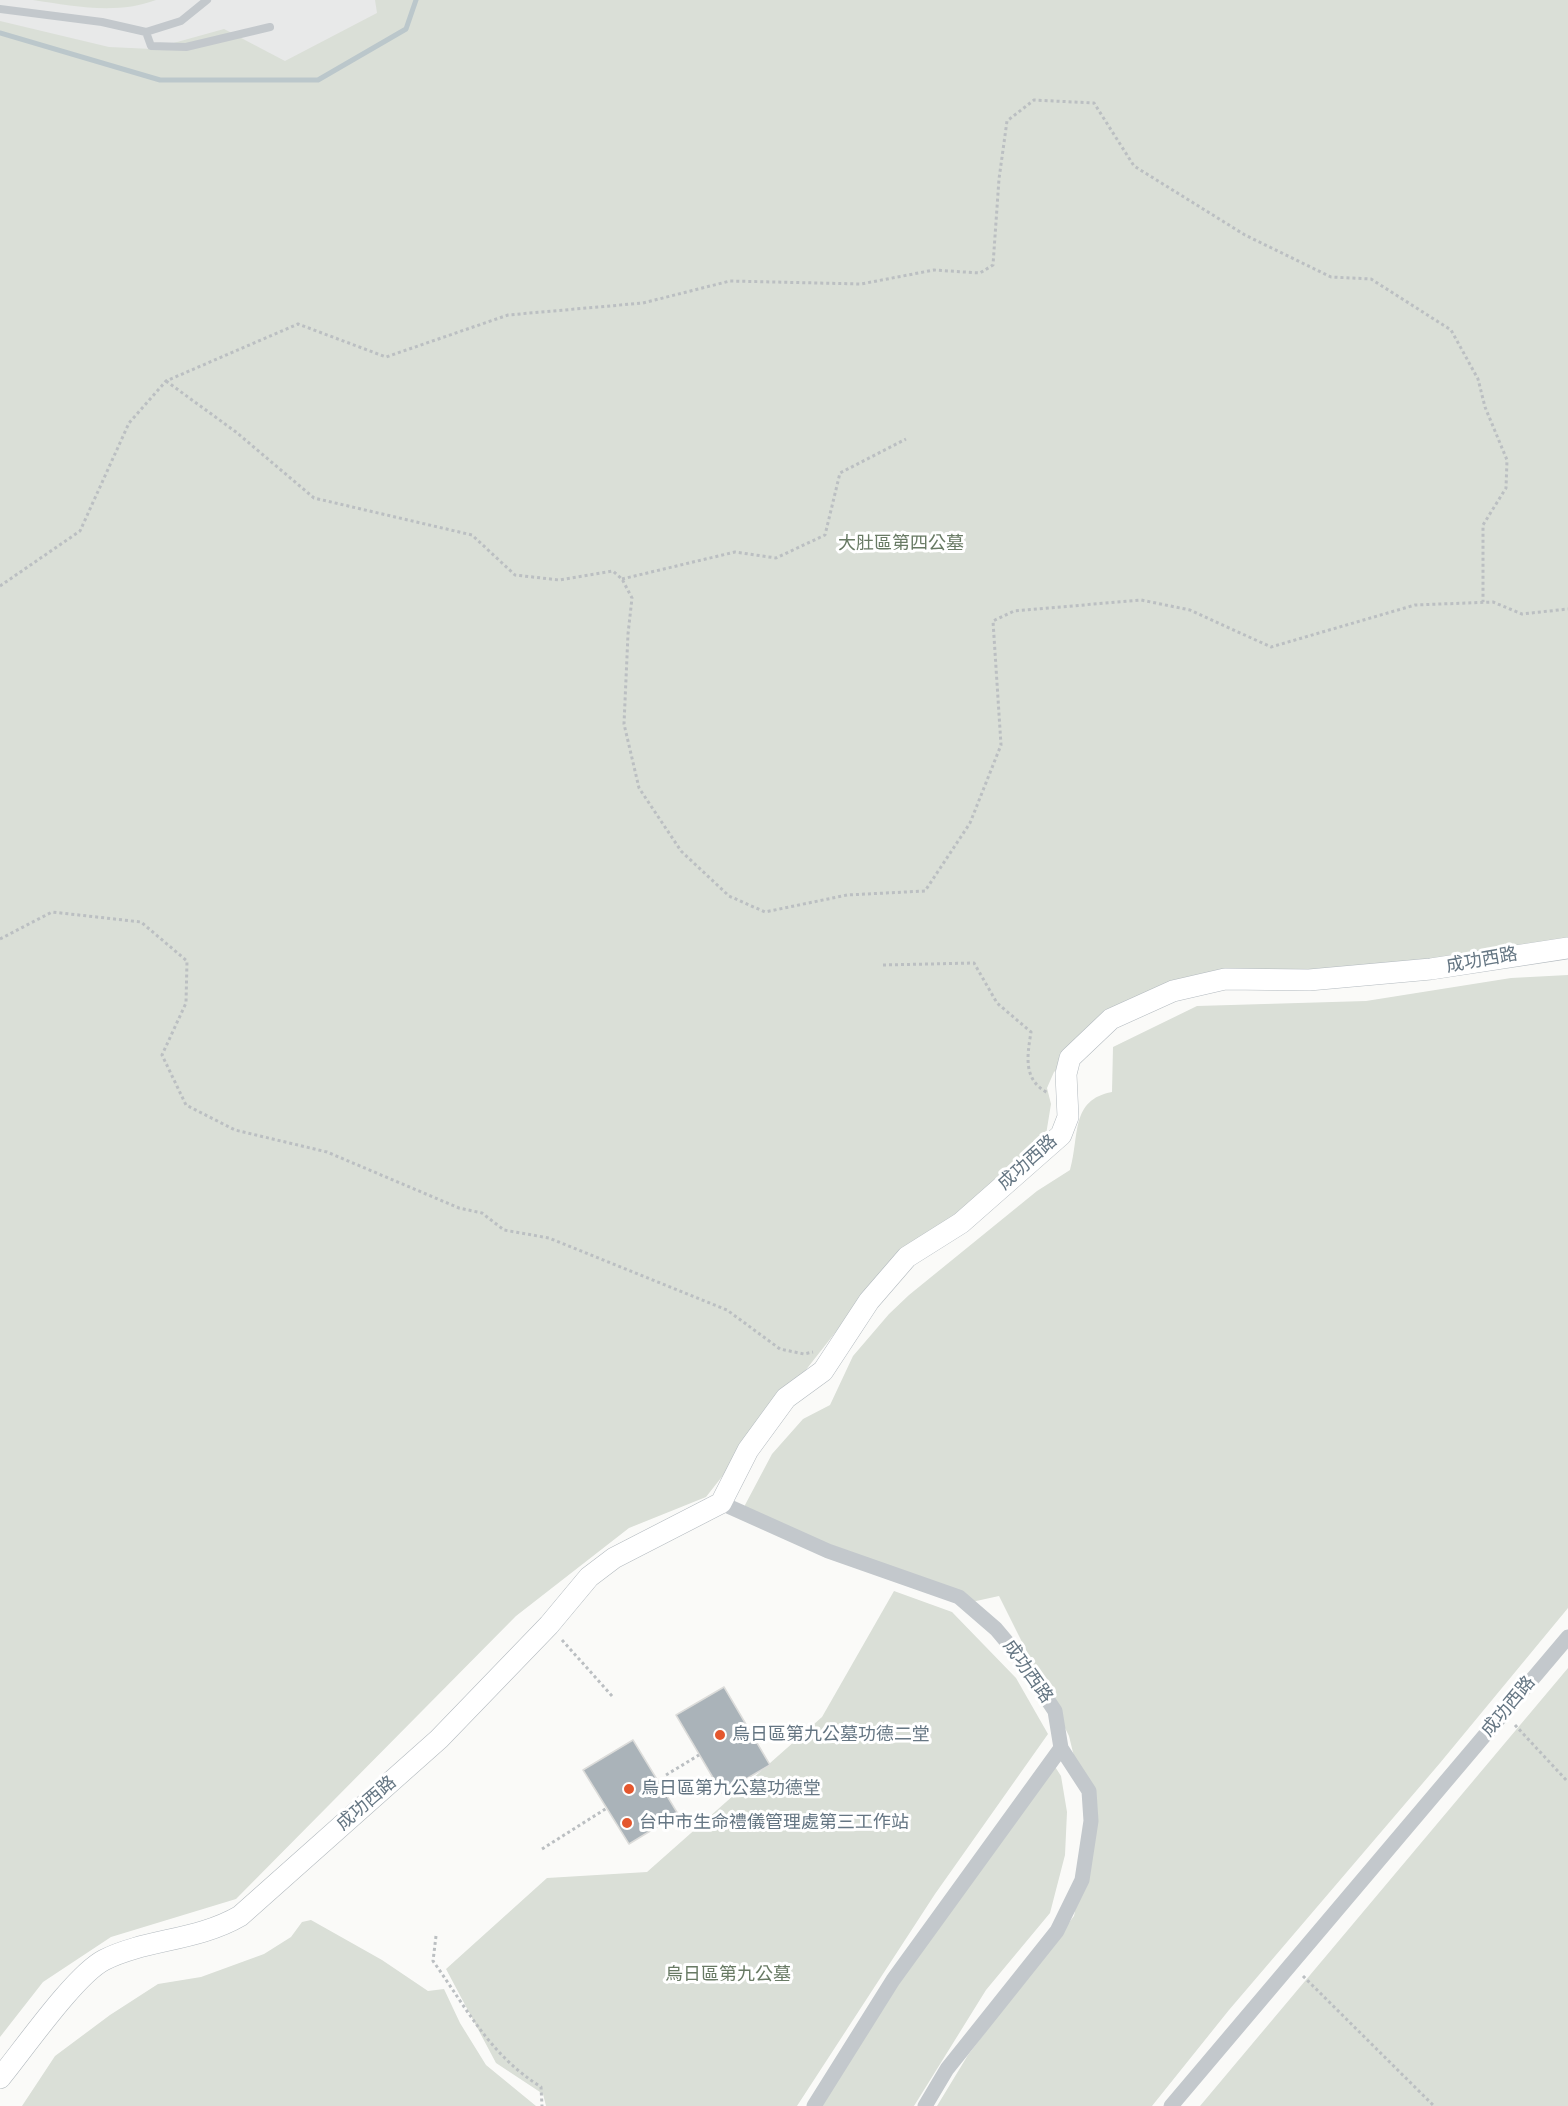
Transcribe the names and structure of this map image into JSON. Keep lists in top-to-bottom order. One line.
{"streets":{"street":["成功西路"]},"parks":["大肚區第四公墓","烏日區第九公墓"],"places":["烏日區第九公墓功德二堂","烏日區第九公墓功德堂","台中市生命禮儀管理處第三工作站"]}
